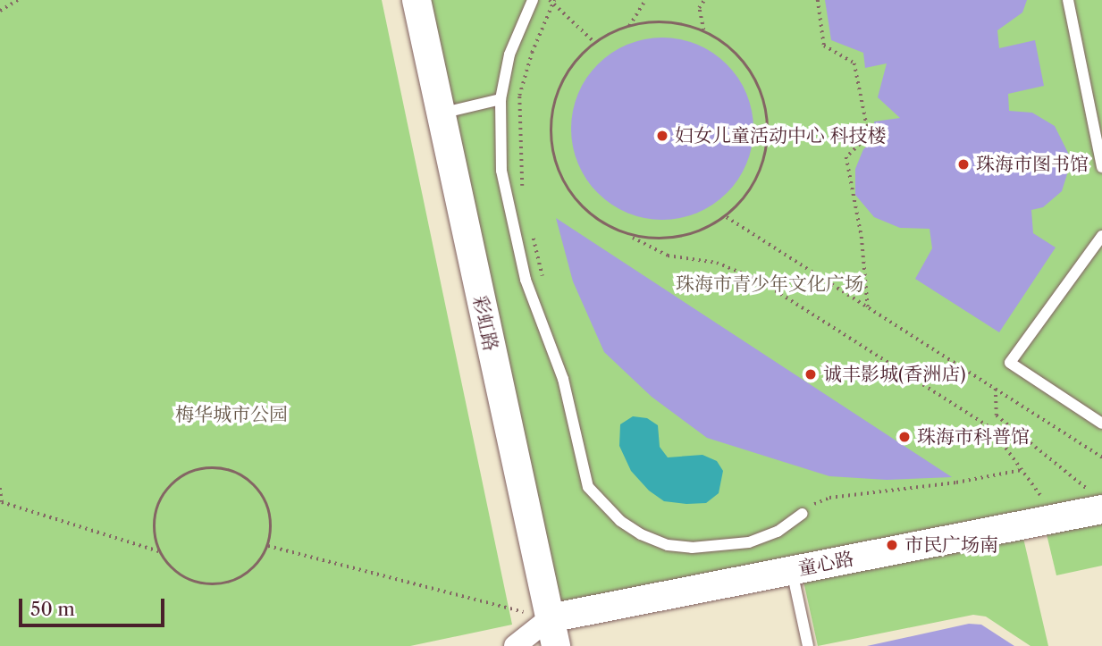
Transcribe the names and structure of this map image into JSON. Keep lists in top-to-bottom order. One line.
{"streets":{"street":["彩虹路","童心路"]},"crossings":[["彩虹路","童心路"]],"parks":["珠海市青少年文化广场","梅华城市公园"],"places":["妇女儿童活动中心 科技楼","珠海市图书馆","诚丰影城(香洲店)","珠海市科普馆","市民广场南"],"scale_bar":"50 m"}
